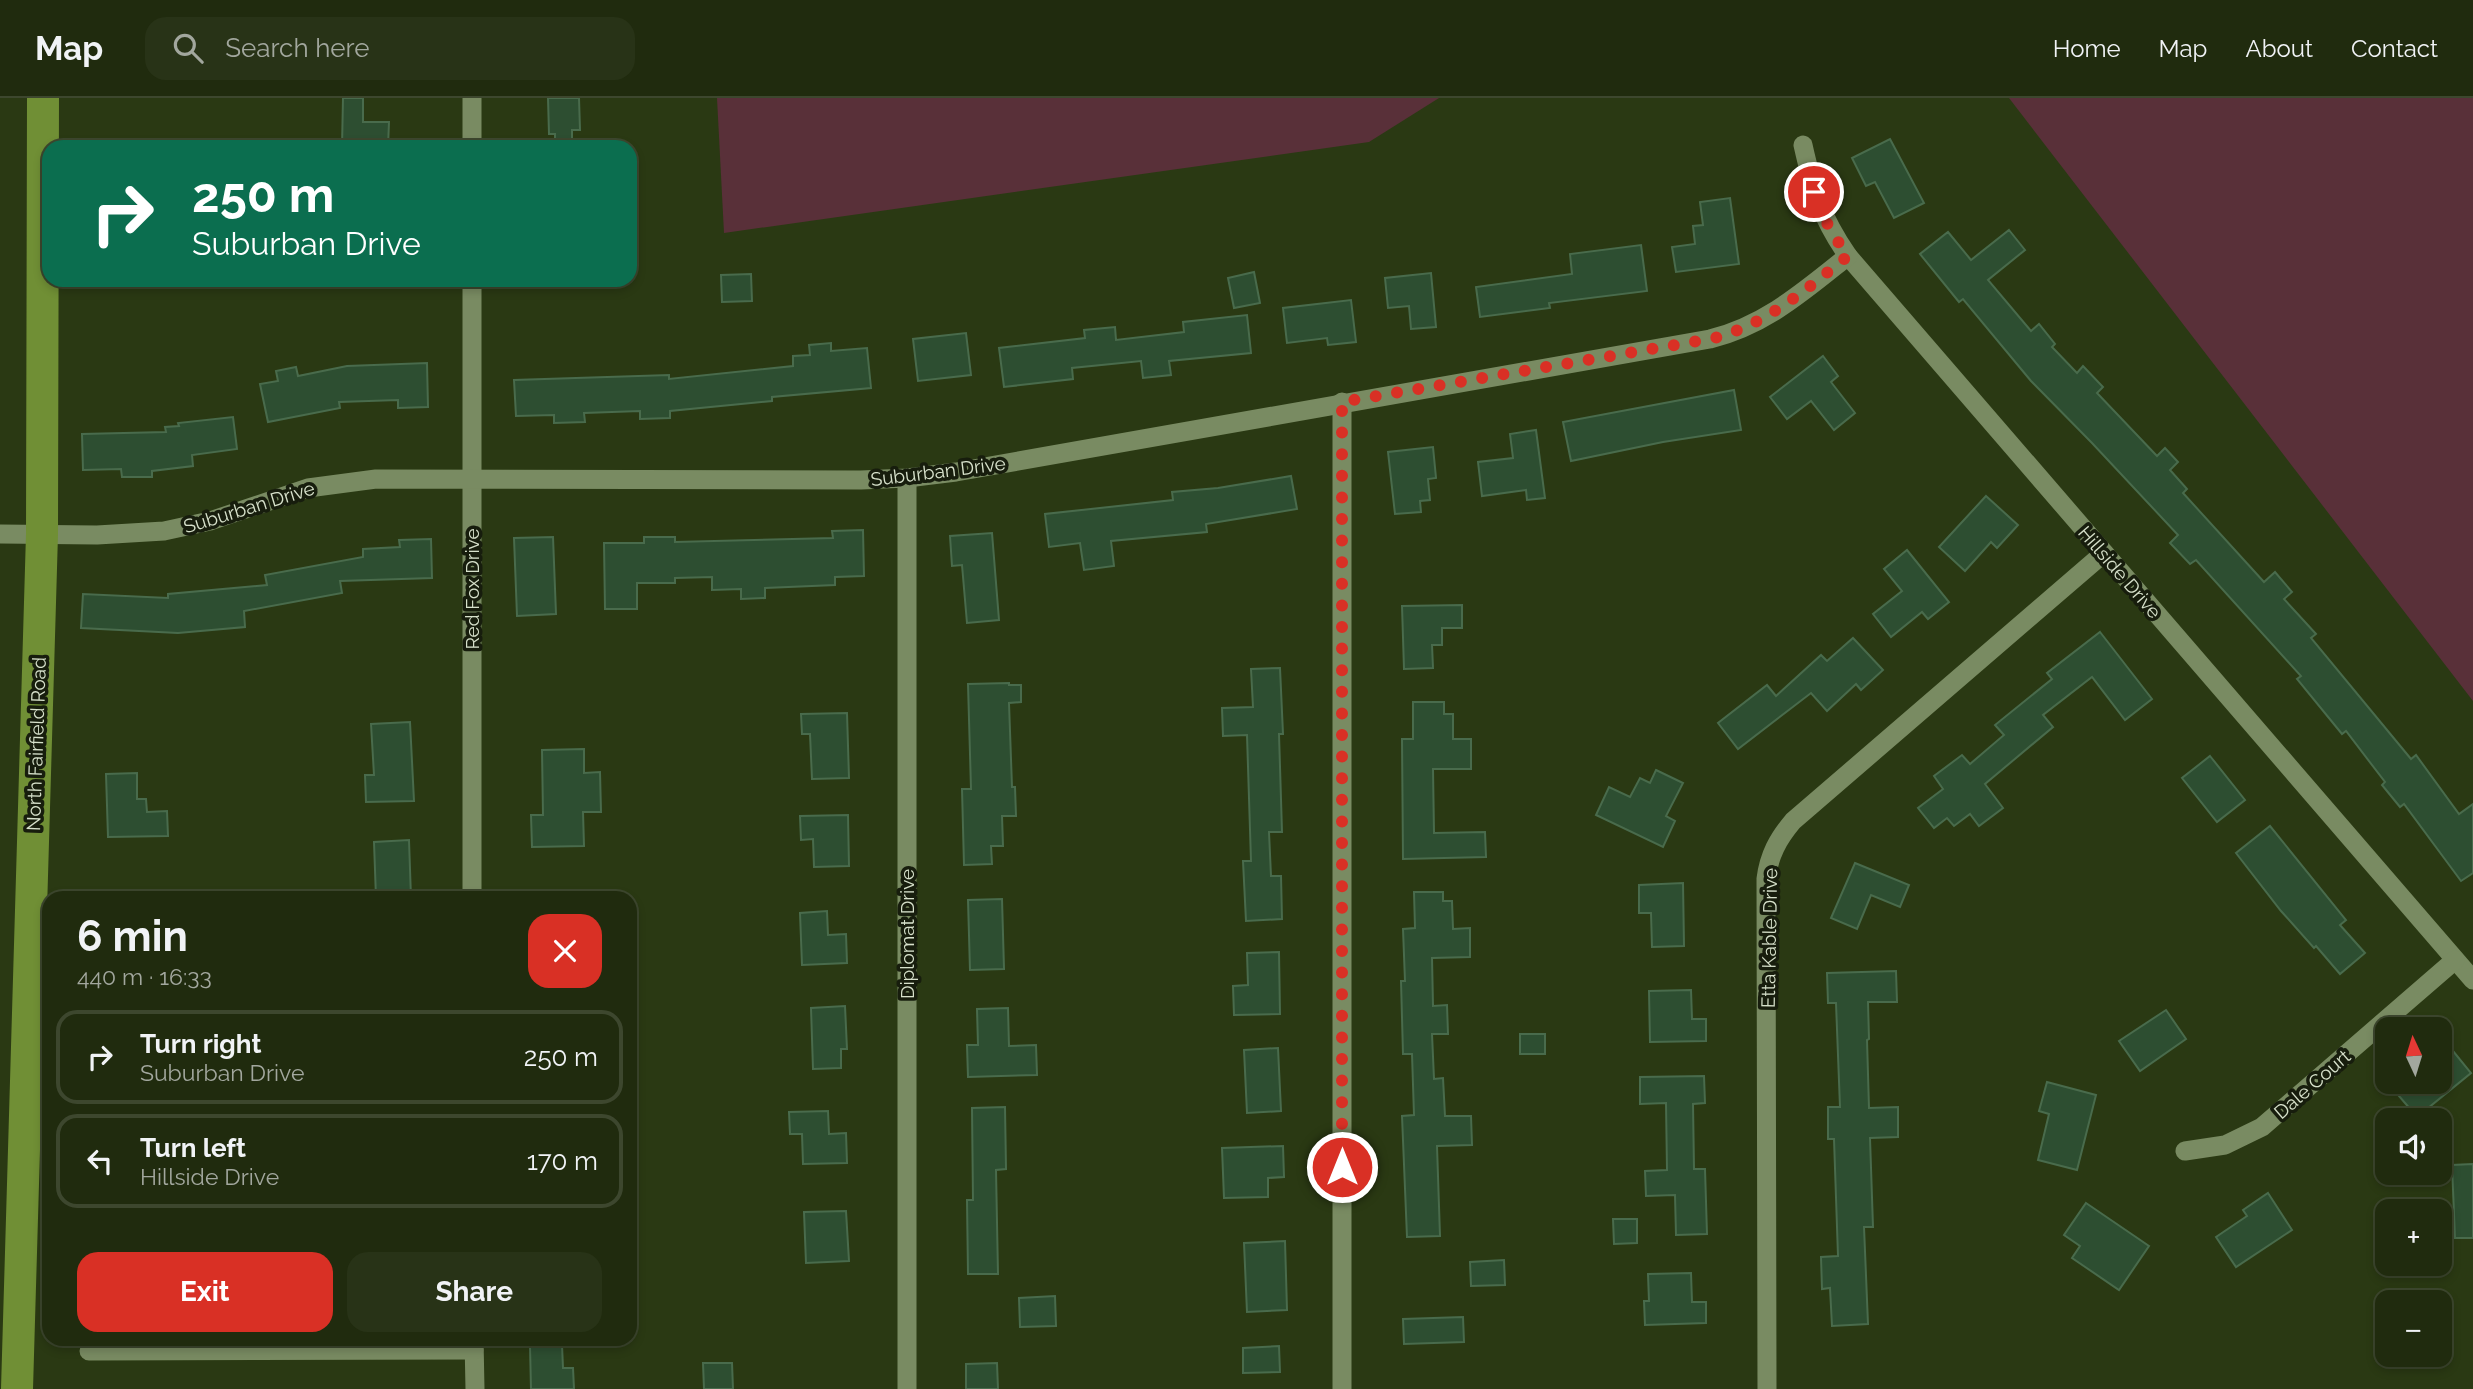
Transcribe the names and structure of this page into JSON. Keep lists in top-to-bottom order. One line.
{"streets":{"main road":["North Fairfield Road"],"street":["Suburban Drive","Hillside Drive","Red Fox Drive","Diplomat Drive","Etta Kable Drive","Dale Court"]},"crossings":[["Suburban Drive","Hillside Drive"],["Suburban Drive","Red Fox Drive"],["Suburban Drive","North Fairfield Road"],["Suburban Drive","Diplomat Drive"],["Hillside Drive","Etta Kable Drive"],["Hillside Drive","Dale Court"]],"north":"top","page":{"header":"Map","search":"Search here","nav":["Home","Map","About","Contact"],"turn":["250 m","Suburban Drive"],"heading":["6 min","440 m · 16:33"],"list":[{"name":"Turn right","note":"Suburban Drive","value":"250 m"},{"name":"Turn left","note":"Hillside Drive","value":"170 m"}],"map_buttons":["+","−"],"buttons":["Exit","Share"]}}
